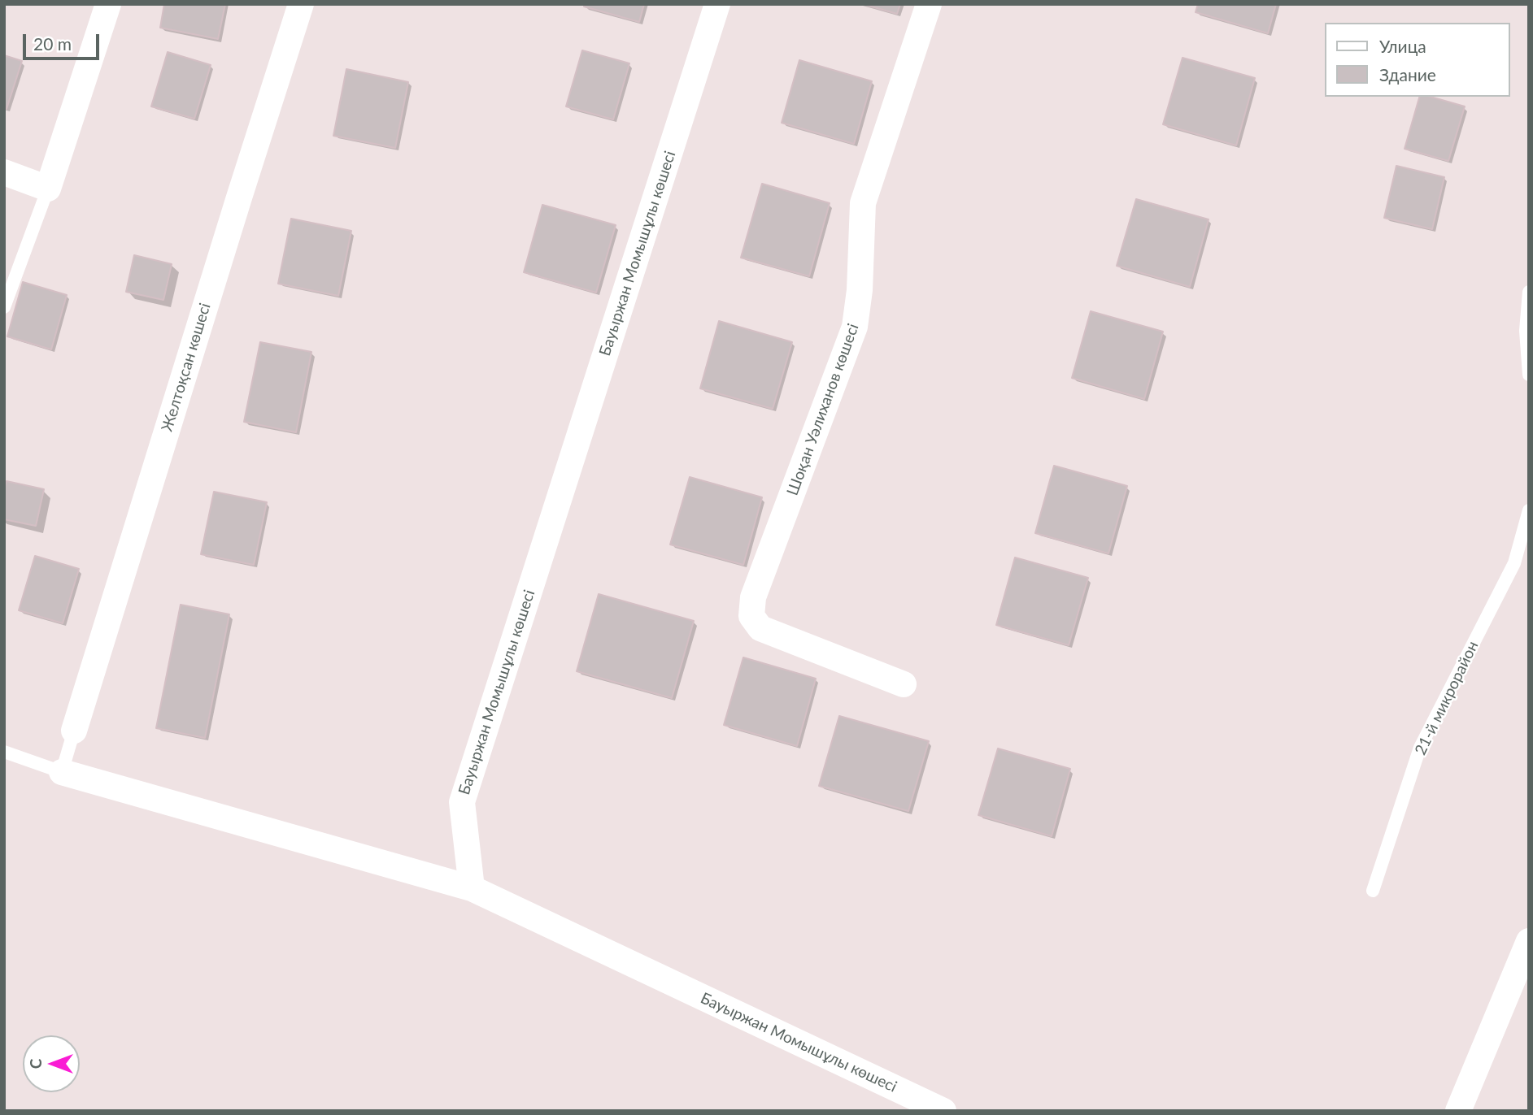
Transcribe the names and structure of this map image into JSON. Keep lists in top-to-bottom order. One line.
{"streets":{"street":["Бауыржан Момышұлы көшесі","Желтоқсан көшесі","Шоқан Уәлиханов көшесі"],"lane":["21-й микрорайон"]},"legend":["Улица","Здание"],"scale_bar":"20 m","north":"left"}
